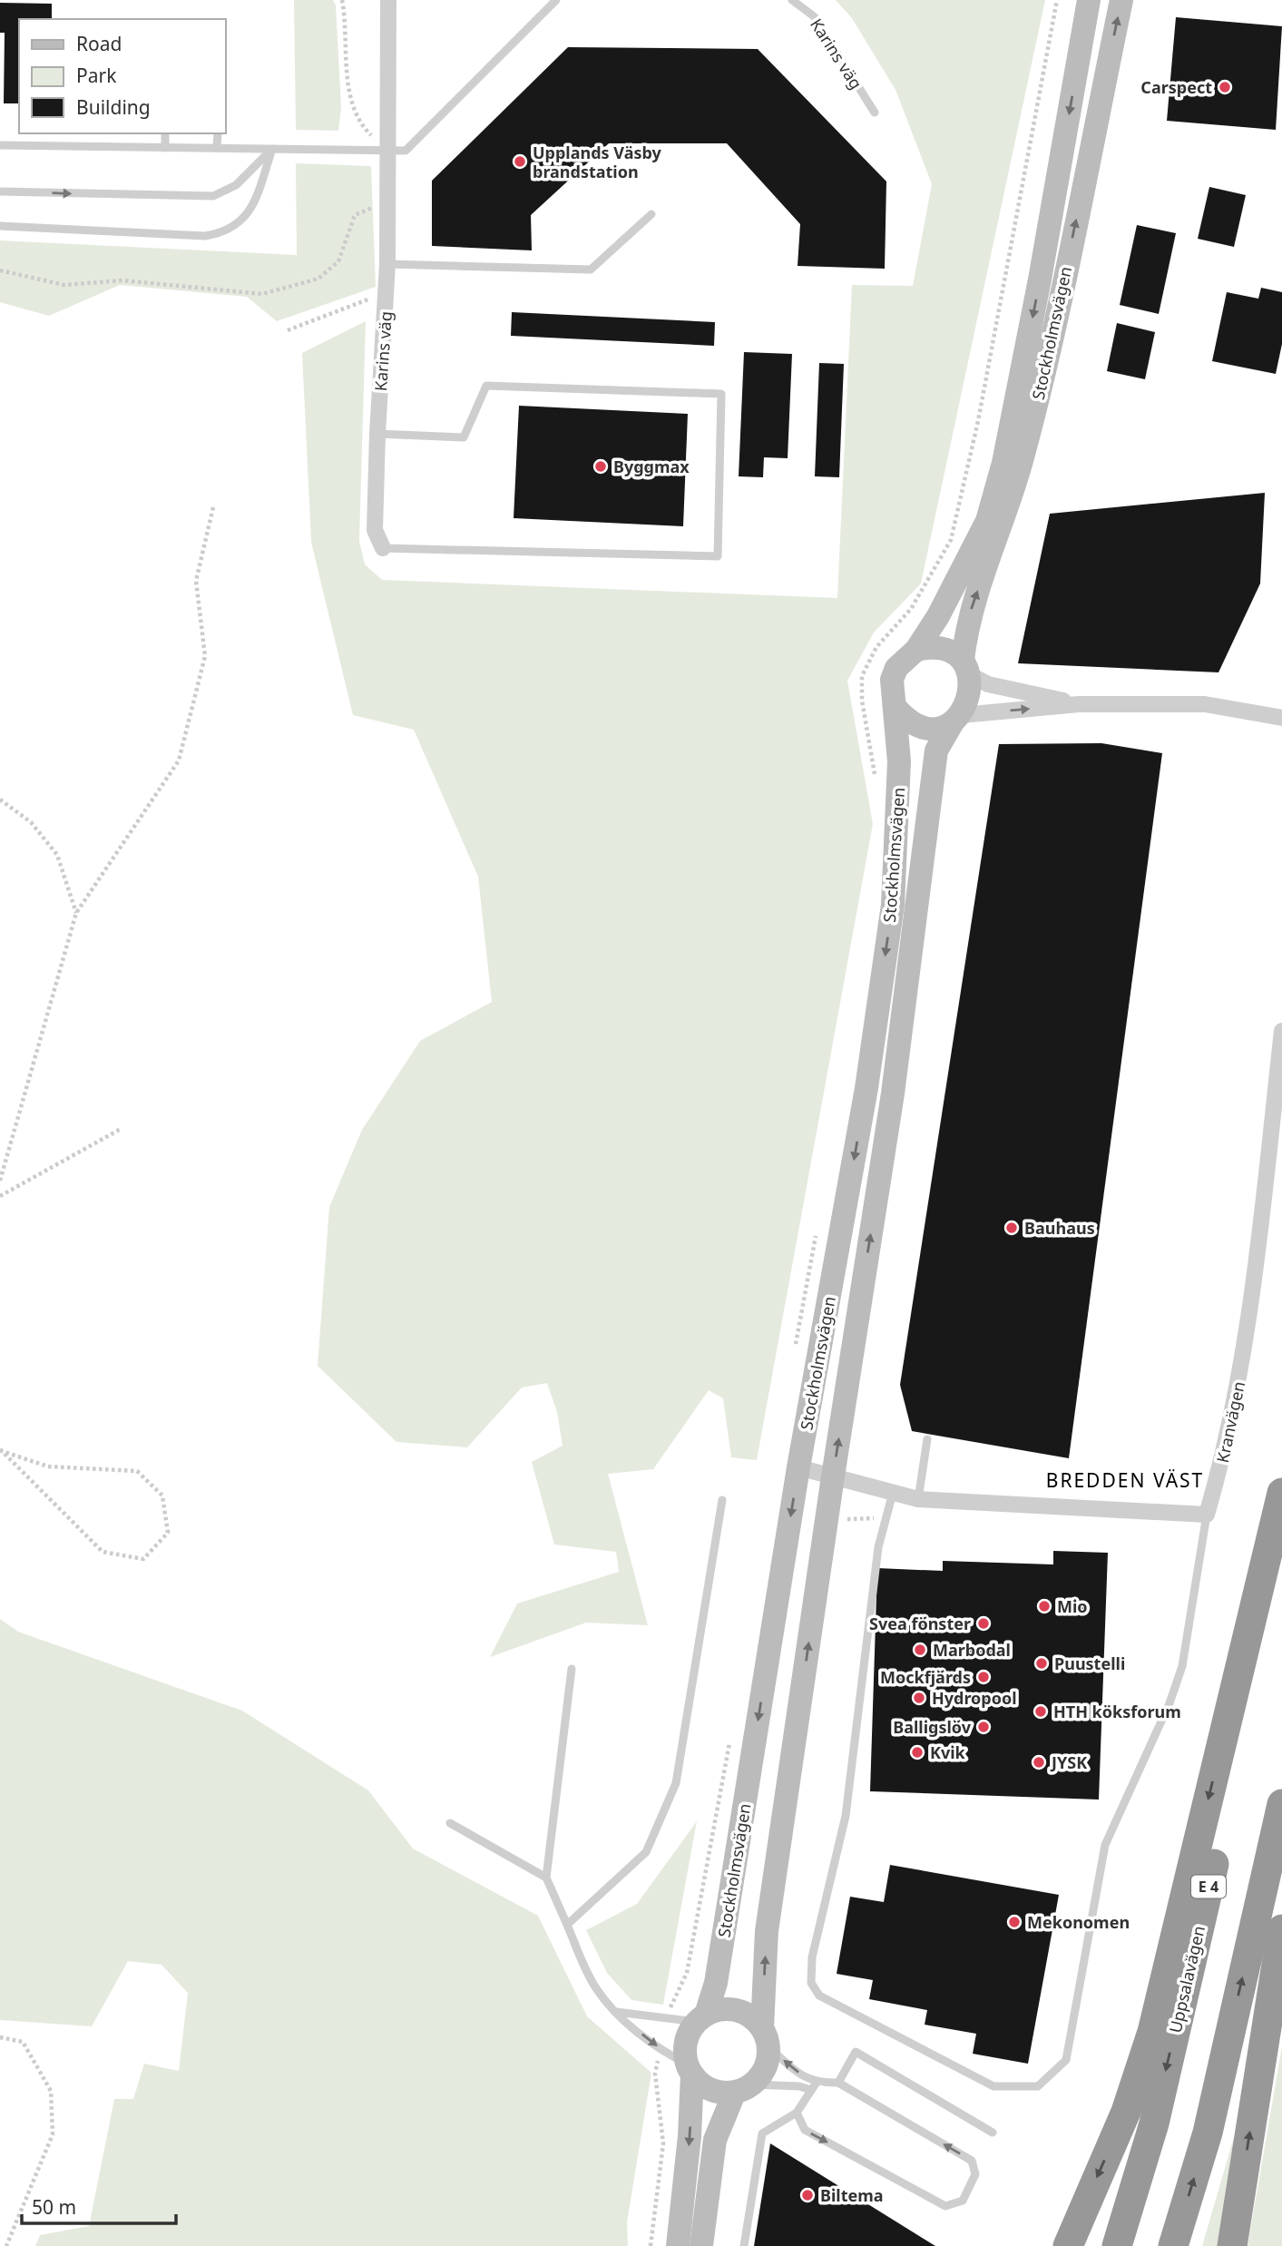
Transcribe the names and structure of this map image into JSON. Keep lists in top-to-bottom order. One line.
{"streets":{"highway":["E 4","Uppsalavägen"],"main road":["Stockholmsvägen"],"street":["Karins väg","Kranvägen"]},"districts":["BREDDEN VÄST"],"places":["Carspect","Upplands Väsby brandstation","Byggmax","Bauhaus","Mio","Svea fönster","Marbodal","Puustelli","Mockfjärds","Hydropool","HTH köksforum","Balligslöv","Kvik","JYSK","Mekonomen","Biltema"],"legend":["Road","Park","Building"],"scale_bar":"50 m"}
